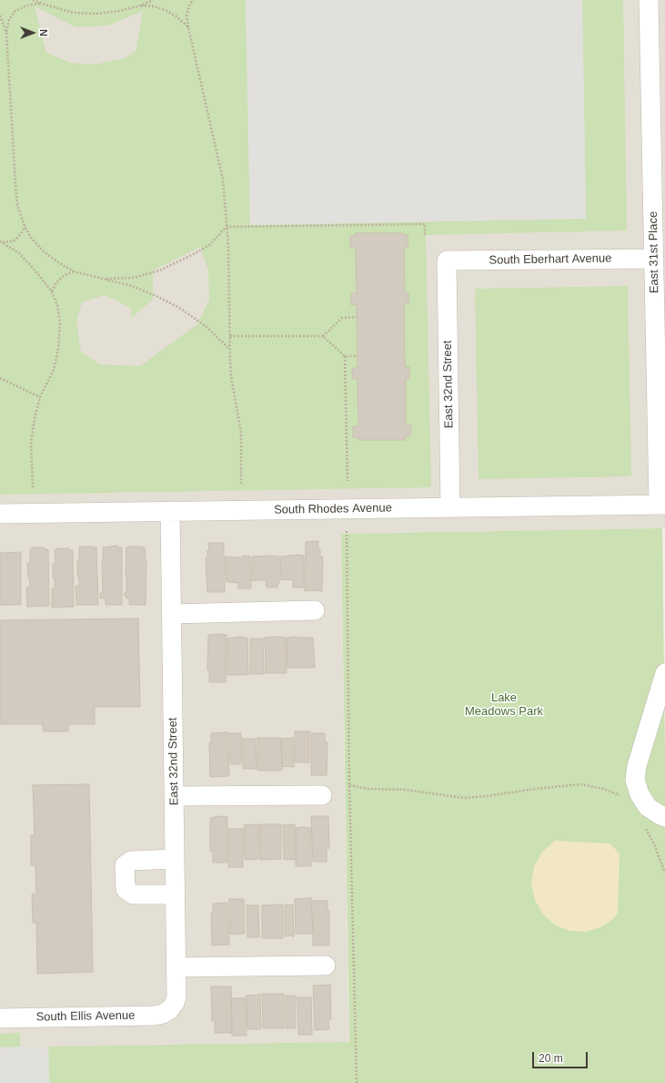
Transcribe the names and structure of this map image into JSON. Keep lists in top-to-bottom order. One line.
{"streets":{"street":["East 31st Place","South Eberhart Avenue","East 32nd Street","South Rhodes Avenue","South Ellis Avenue"]},"crossings":[["East 31st Place","South Eberhart Avenue"],["East 31st Place","South Rhodes Avenue"],["South Eberhart Avenue","East 32nd Street"],["East 32nd Street","South Rhodes Avenue"],["East 32nd Street","South Ellis Avenue"]],"parks":["Lake Meadows Park"],"scale_bar":"20 m","north":"right"}
